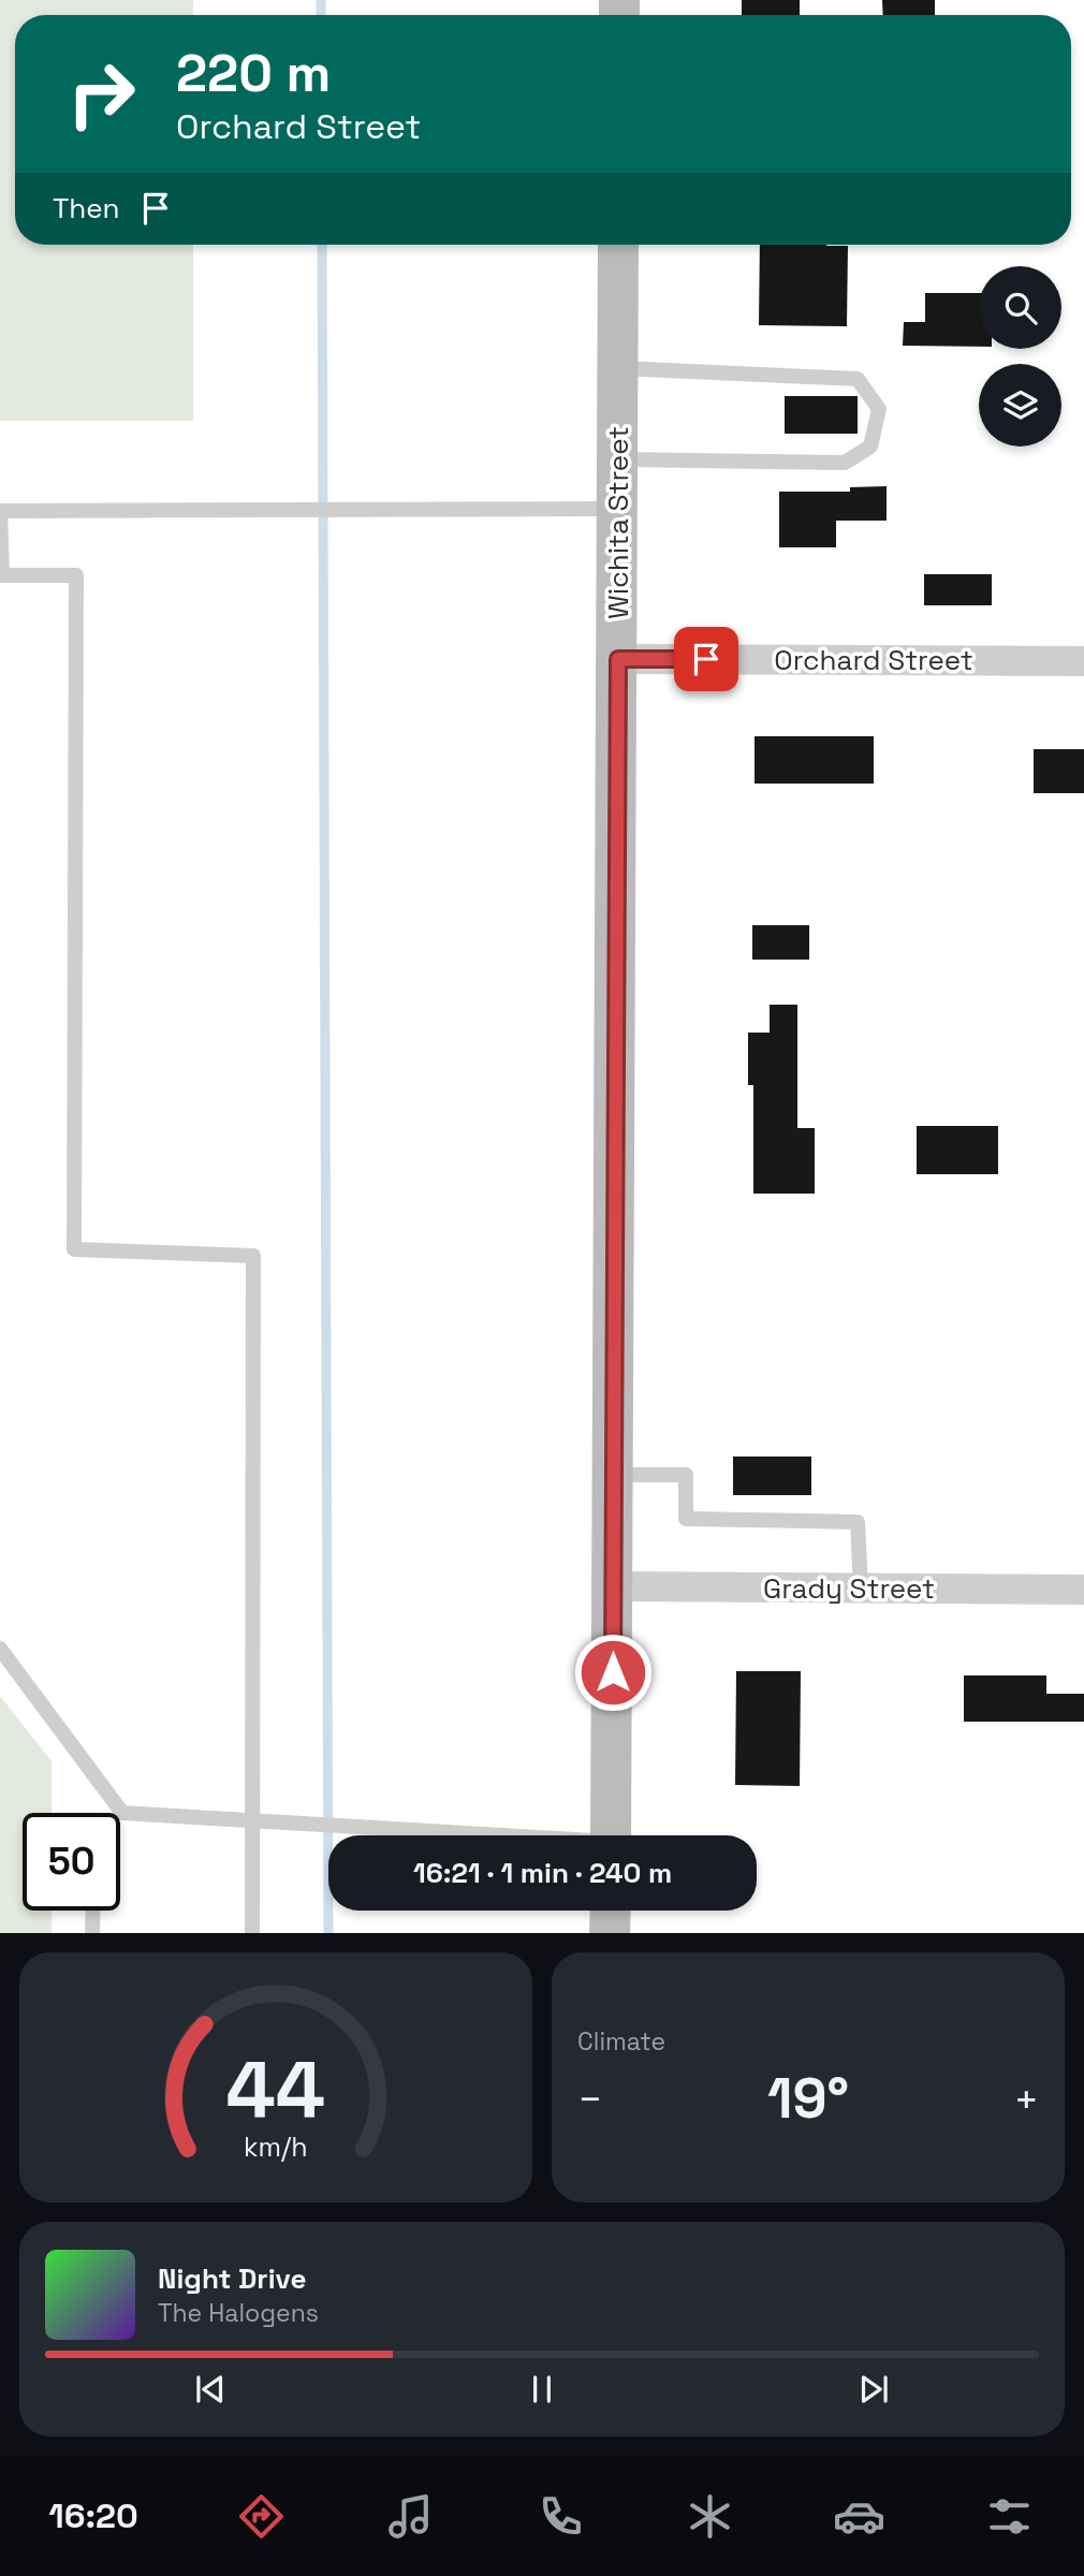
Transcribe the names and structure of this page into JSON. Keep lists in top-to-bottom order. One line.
{"streets":{"main road":["Wichita Street"],"street":["Orchard Street","Grady Street"]},"crossings":[["Wichita Street","Orchard Street"],["Wichita Street","Grady Street"]],"page":{"turn":["220 m","Orchard Street"],"then":"Then","limit":"50","trip":"16:21 · 1 min · 240 m","tile":"Climate","heat":["−","19°","+"],"song":["Night Drive","The Halogens"],"tabs":"16:20","gauge":["44","km/h"]}}
